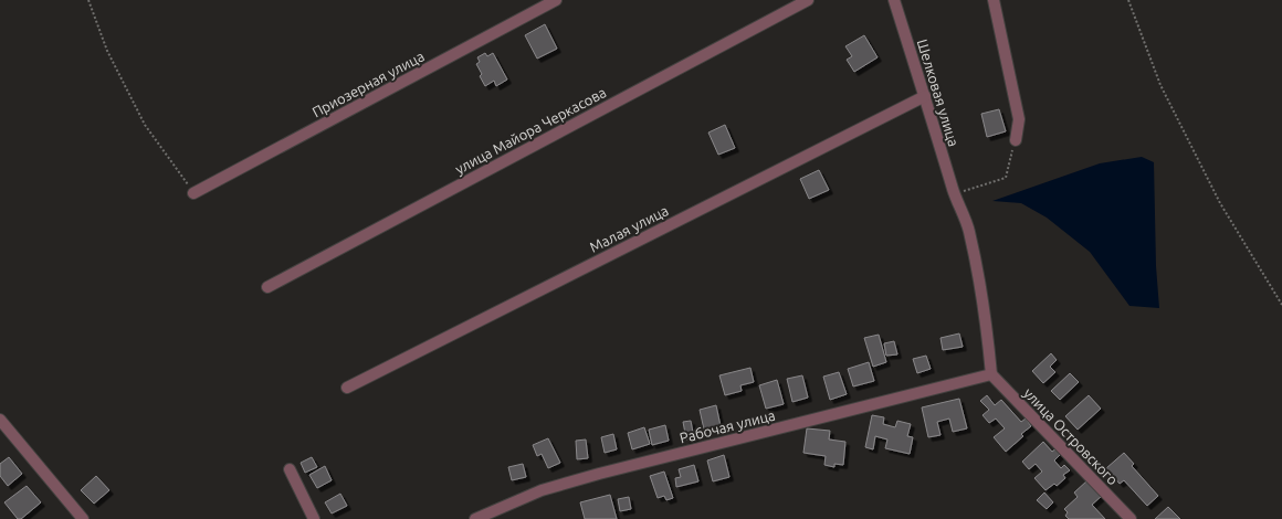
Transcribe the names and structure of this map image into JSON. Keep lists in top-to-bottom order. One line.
{"streets":{"street":["Приозерная улица","Шелковая улица","улица Майора Черкасова","Малая улица","Рабочая улица","улица Островского"]},"crossings":[["Шелковая улица","Малая улица"],["Шелковая улица","Рабочая улица"],["Шелковая улица","улица Островского"],["Рабочая улица","улица Островского"]]}
